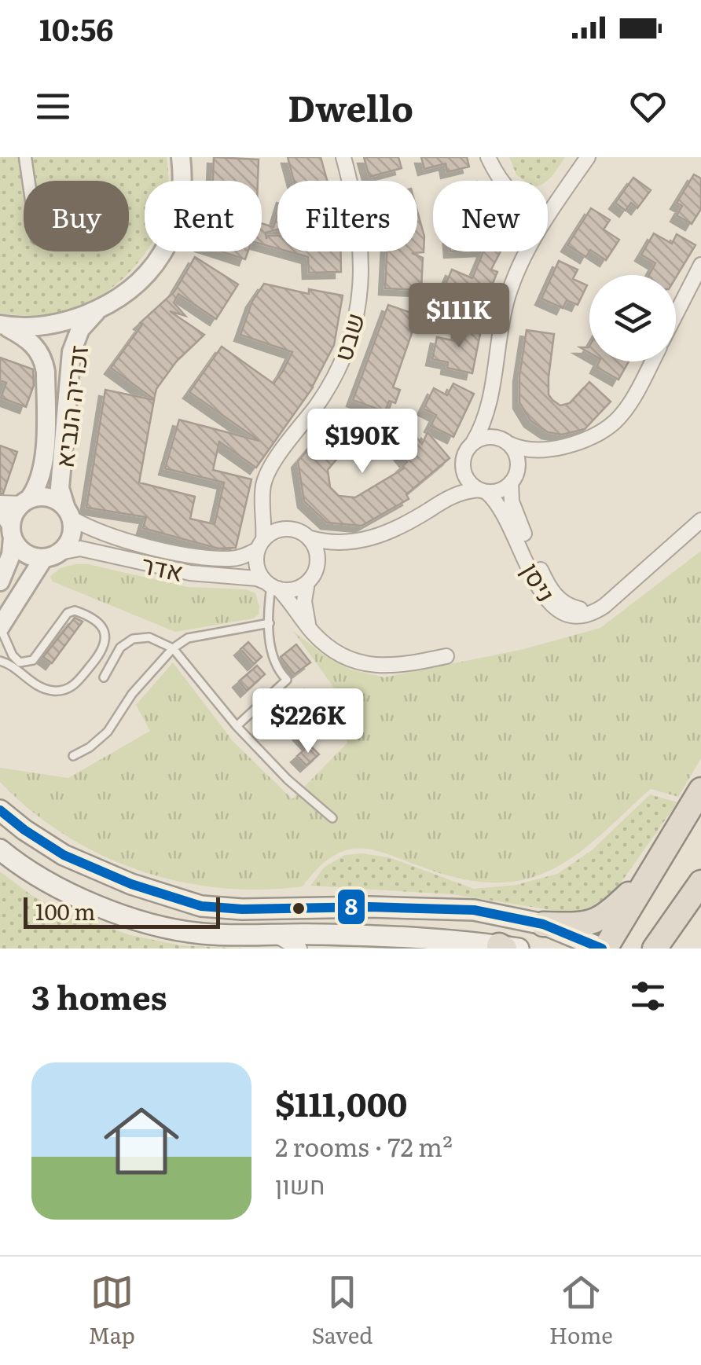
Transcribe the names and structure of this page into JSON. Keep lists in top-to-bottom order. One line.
{"streets":{"street":["שבט","זכריה הנביא","אדר","ניסן"]},"crossings":[["שבט","אדר"],["זכריה הנביא","אדר"]],"lines":["transit line 8"],"scale_bar":"100 m","page":{"status":"10:56","header":"Dwello","chip":["Buy","Rent","Filters","New"],"price":["$111K","$190K","$226K"],"scale":"100 m","heading":"3 homes","list":[{"name":"$111,000","note":"2 rooms · 72 m² · חשון"}],"tabs":["Map","Saved","Home"]}}
